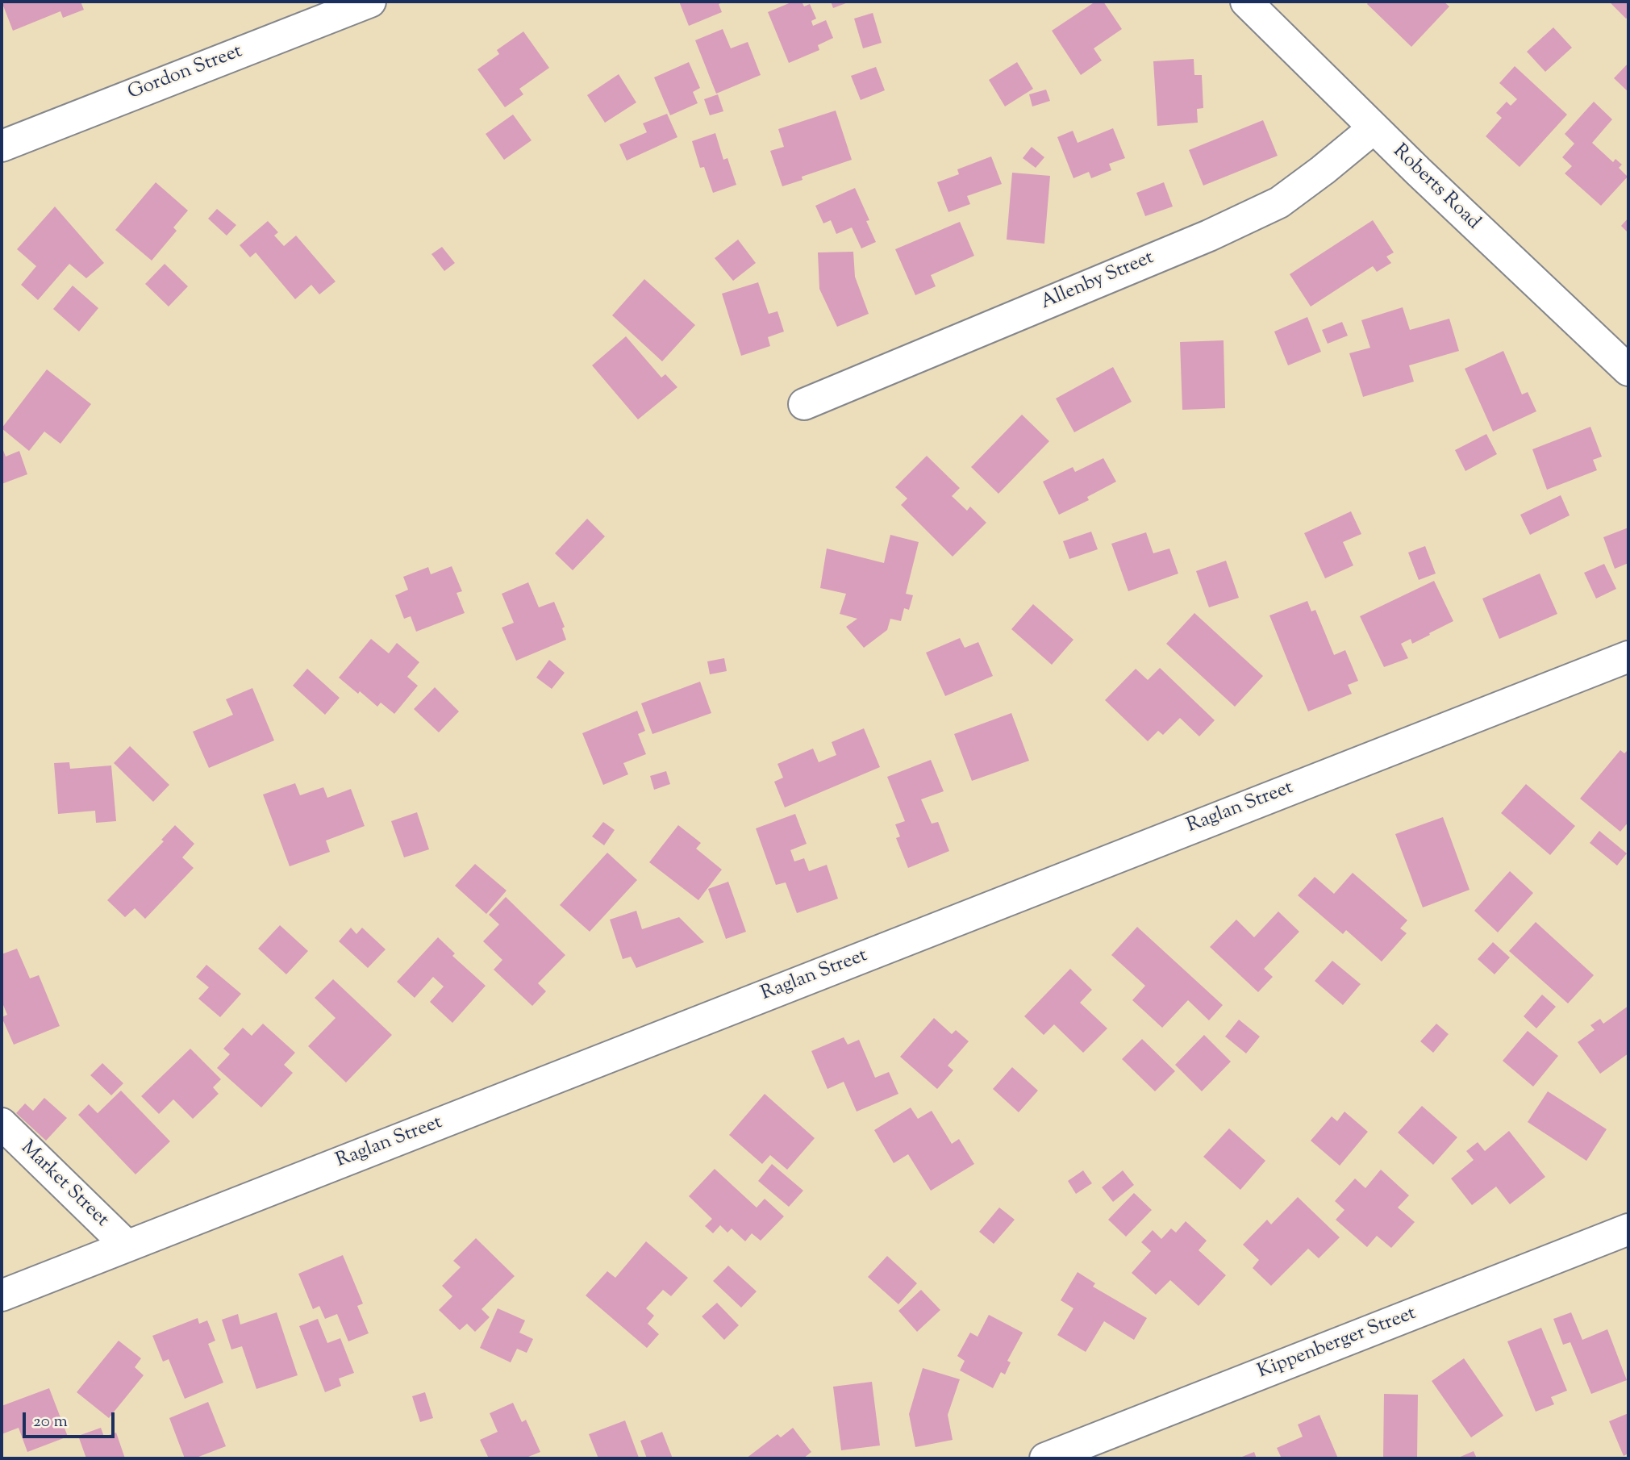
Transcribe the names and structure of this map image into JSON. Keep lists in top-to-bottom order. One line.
{"streets":{"street":["Gordon Street","Roberts Road","Allenby Street","Raglan Street","Market Street","Kippenberger Street"]},"crossings":[["Roberts Road","Allenby Street"],["Raglan Street","Market Street"]],"scale_bar":"20 m"}
